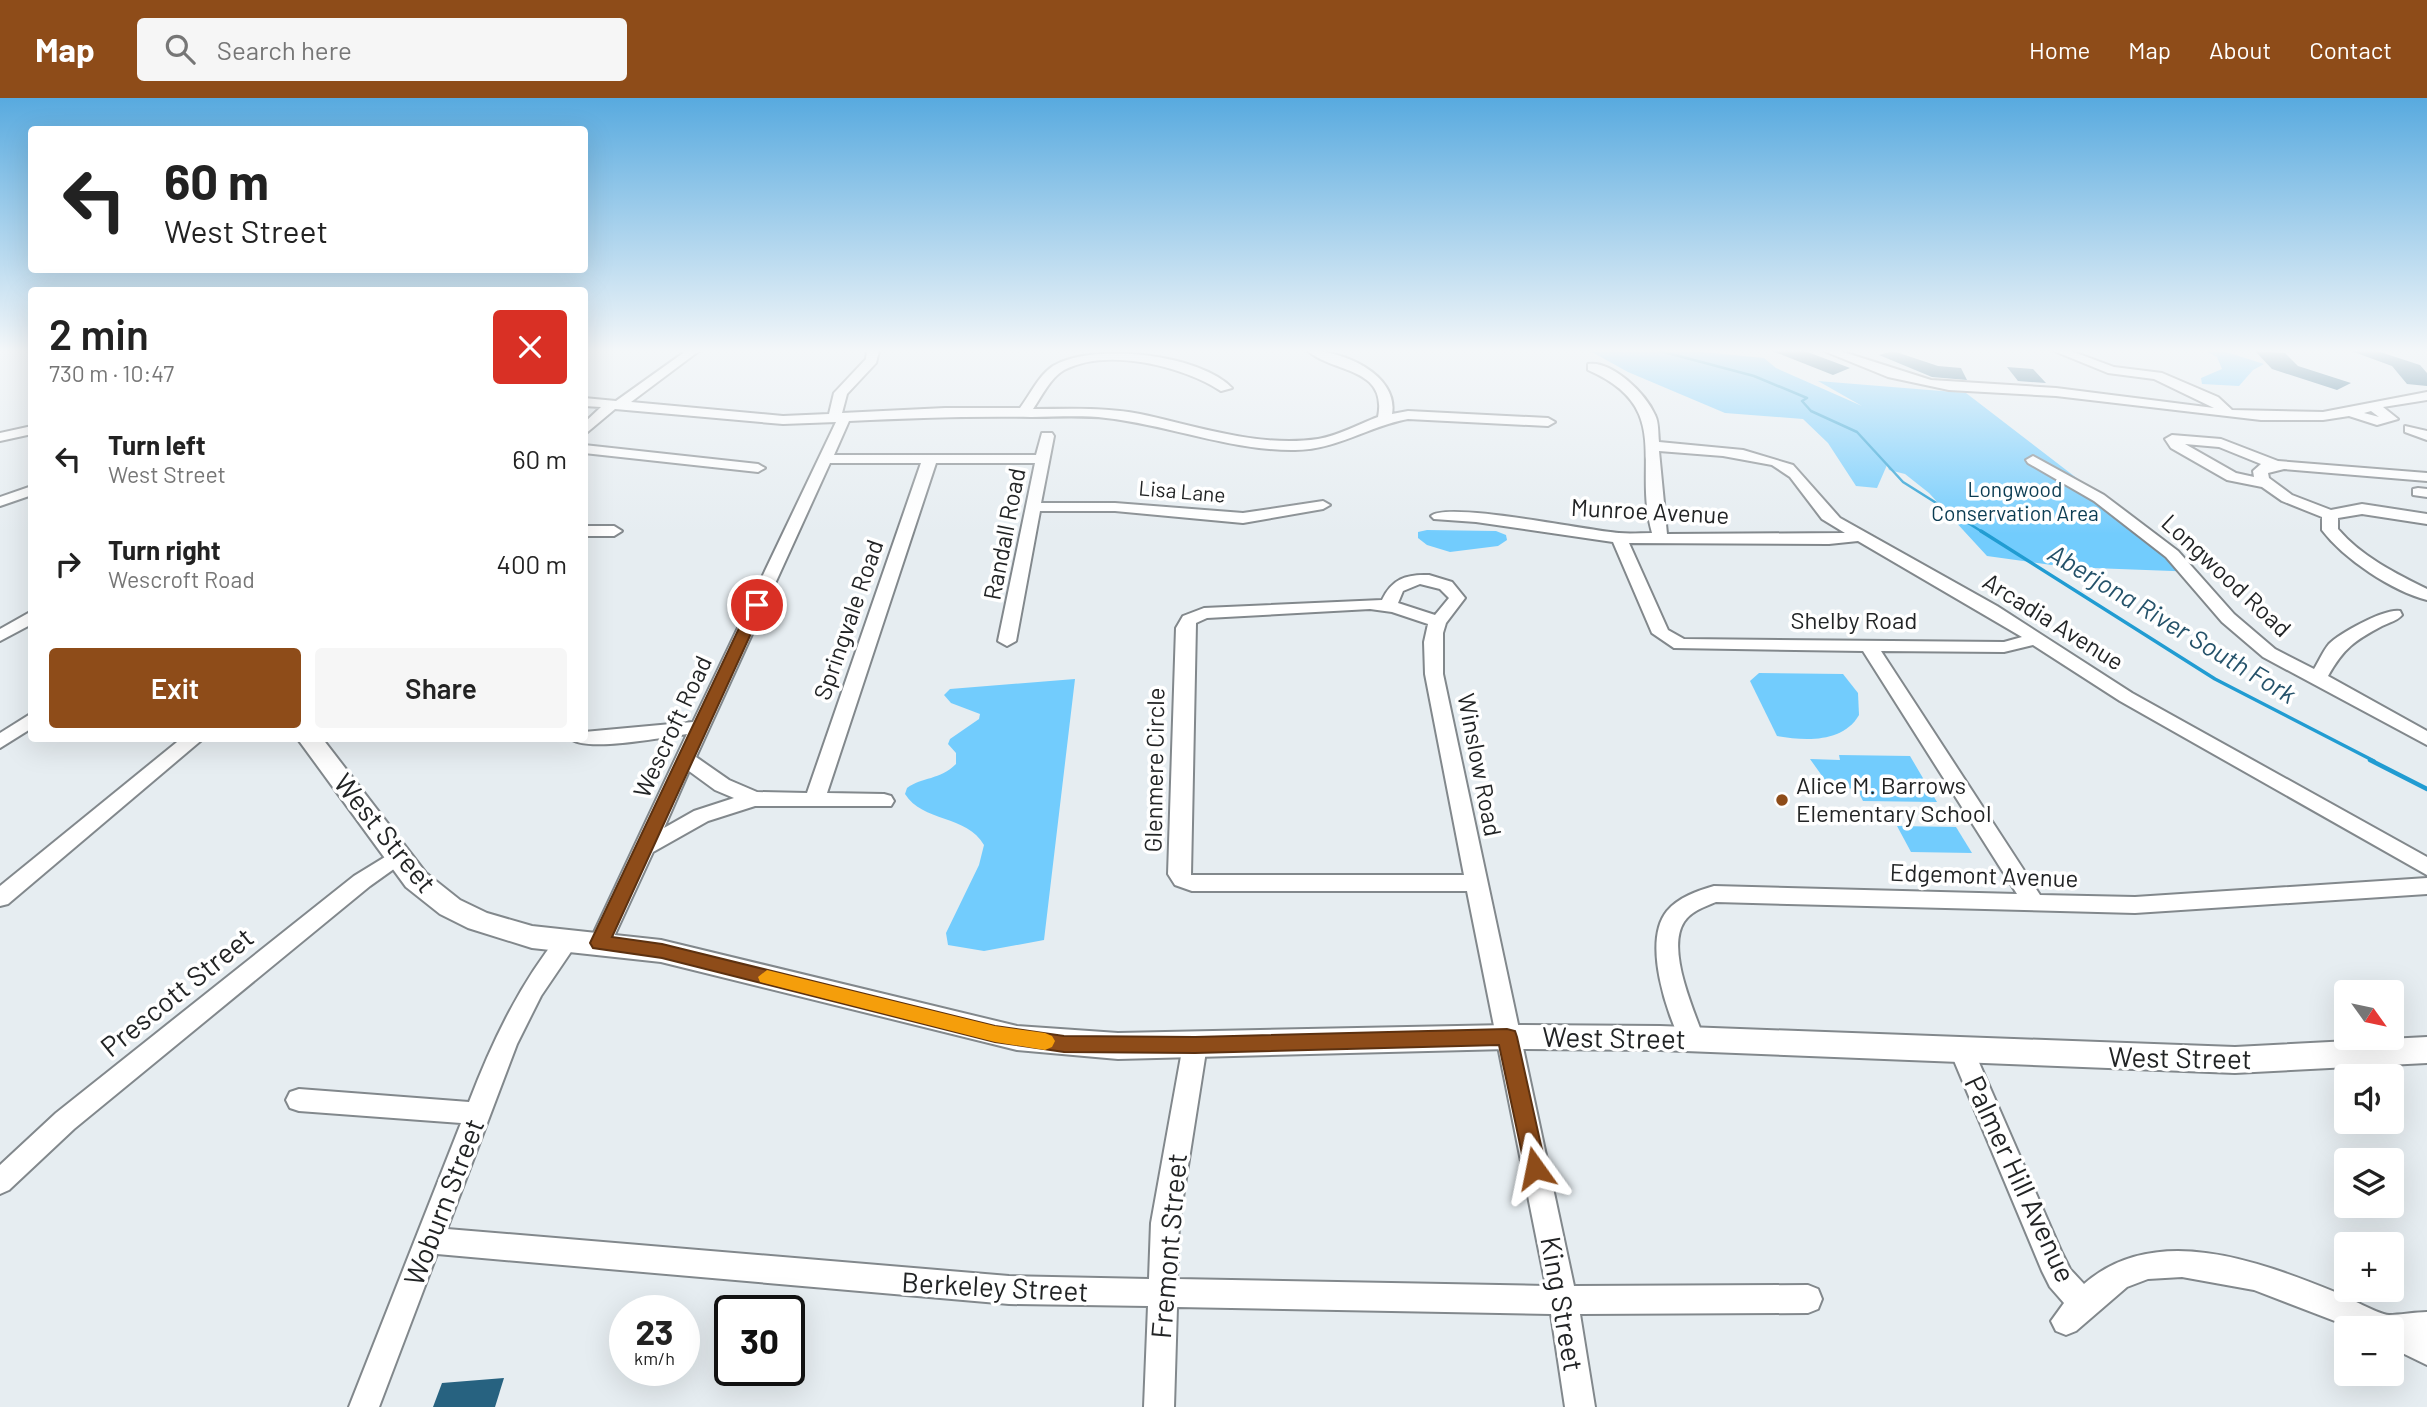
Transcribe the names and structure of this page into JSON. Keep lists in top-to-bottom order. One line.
{"streets":{"main road":["West Street"],"street":["Lisa Lane","Munroe Avenue","Randall Road","Longwood Road","Springvale Road","Shelby Road","Arcadia Avenue","Wescroft Road","Winslow Road","Glenmere Circle","Edgemont Avenue","Prescott Street","Palmer Hill Avenue","Woburn Street","Fremont Street","Berkeley Street","King Street"]},"crossings":[["Lisa Lane","Randall Road"],["Munroe Avenue","Shelby Road"],["Munroe Avenue","Arcadia Avenue"],["Shelby Road","Arcadia Avenue"],["Wescroft Road","West Street"],["Winslow Road","Glenmere Circle"],["Winslow Road","West Street"],["Winslow Road","King Street"],["West Street","Edgemont Avenue"],["West Street","Prescott Street"],["West Street","Palmer Hill Avenue"],["West Street","Woburn Street"],["West Street","Fremont Street"],["West Street","King Street"],["Woburn Street","Berkeley Street"],["Fremont Street","Berkeley Street"],["Berkeley Street","King Street"]],"water":["Aberjona River South Fork"],"parks":["Longwood Conservation Area"],"places":["Alice M. Barrows Elementary School"],"north":"bottom right","page":{"header":"Map","search":"Search here","nav":["Home","Map","About","Contact"],"turn":["60 m","West Street"],"heading":["2 min","730 m · 10:47"],"list":[{"name":"Turn left","note":"West Street","value":"60 m"},{"name":"Turn right","note":"Wescroft Road","value":"400 m"}],"buttons":["Exit","Share"],"map_buttons":["+","−"],"speed":"23 km/h","limit":"30"}}
